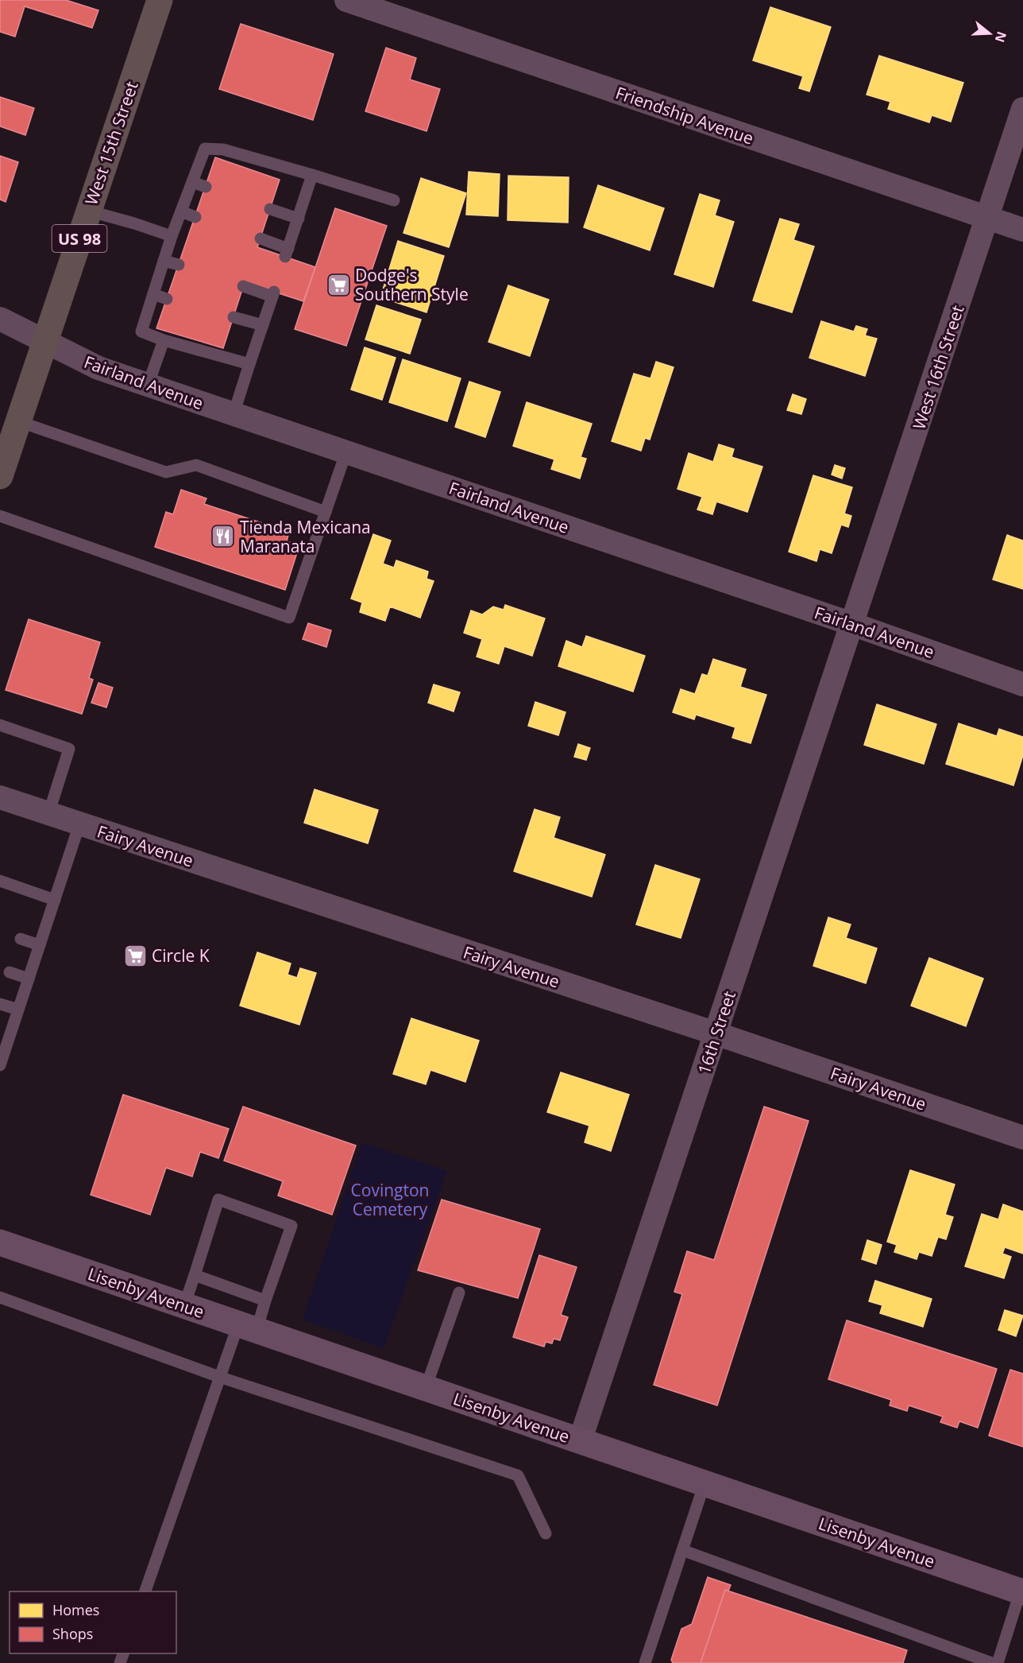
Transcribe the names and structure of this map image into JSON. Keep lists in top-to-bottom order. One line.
{"streets":{"highway":["West 15th Street","US 98"],"main road":["Lisenby Avenue"],"street":["Friendship Avenue","West 16th Street","Fairland Avenue","Fairy Avenue","16th Street"]},"crossings":[["Friendship Avenue","West 16th Street"],["West 15th Street","Fairland Avenue"],["West 16th Street","Fairland Avenue"],["West 16th Street","16th Street"],["Fairland Avenue","16th Street"],["Fairy Avenue","16th Street"],["16th Street","Lisenby Avenue"]],"parks":["Covington Cemetery"],"places":{"supermarket":["Dodge's Southern Style","Circle K"],"restaurant":["Tienda Mexicana Maranata"]},"legend":["Homes","Shops"],"north":"right"}
